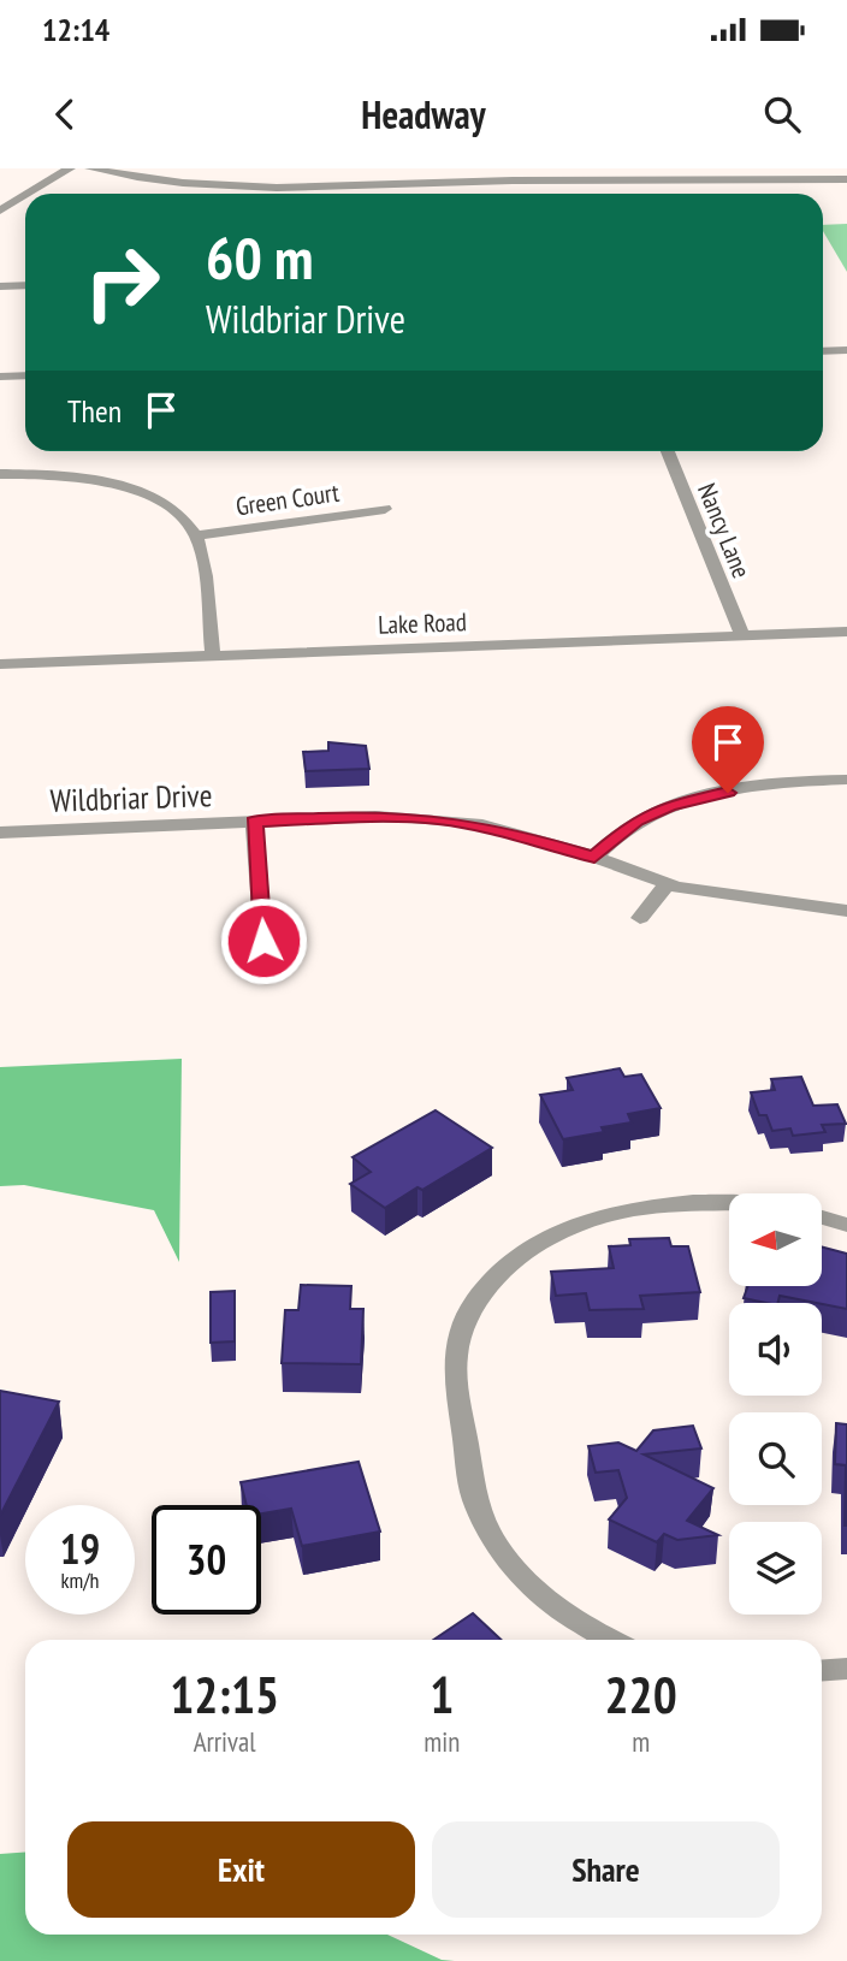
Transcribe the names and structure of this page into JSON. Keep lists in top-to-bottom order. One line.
{"streets":{"street":["Green Court","Nancy Lane","Lake Road","Wildbriar Drive"]},"crossings":[["Nancy Lane","Lake Road"]],"north":"left","page":{"status":"12:14","header":"Headway","turn":["60 m","Wildbriar Drive"],"then":"Then","speed":"19 km/h","limit":"30","eta":["12:15","Arrival","1","min","220","m"],"buttons":["Exit","Share"]}}
